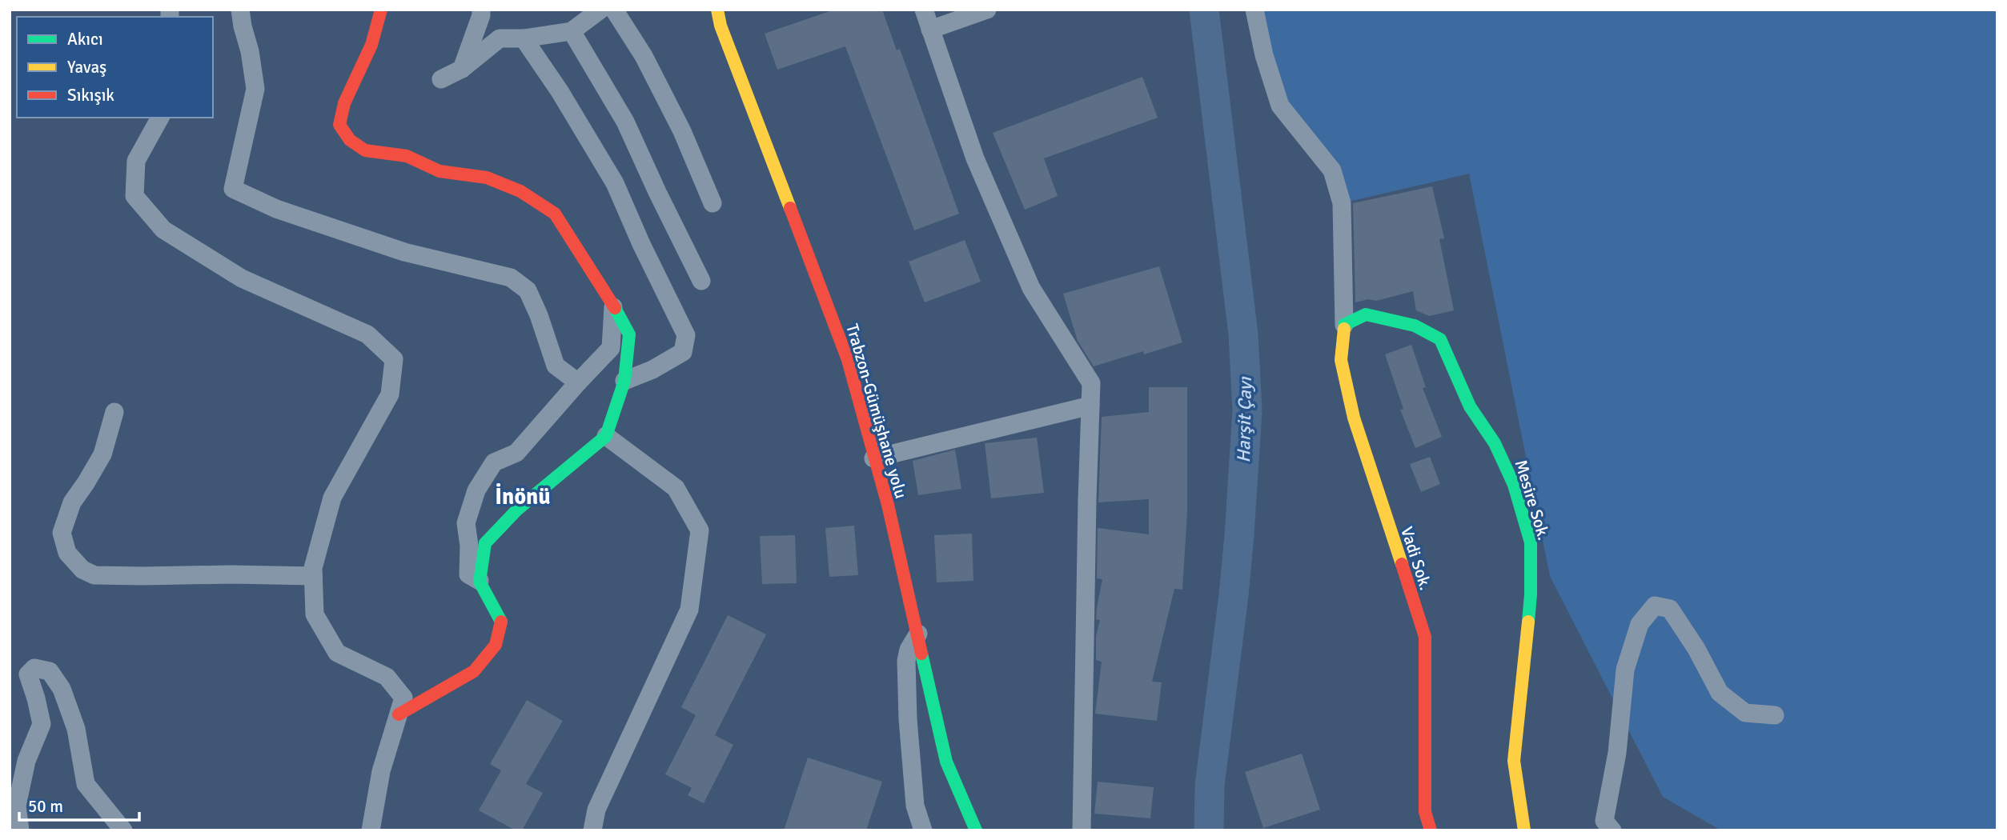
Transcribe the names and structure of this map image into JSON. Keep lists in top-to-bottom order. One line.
{"streets":{"street":["Trabzon-Gümüşhane yolu","Mesire Sok.","Vadi Sok."]},"crossings":[["Mesire Sok.","Vadi Sok."]],"districts":["İnönü"],"water":["Harşit Çayı"],"legend":["Akıcı","Yavaş","Sıkışık"],"scale_bar":"50 m"}
